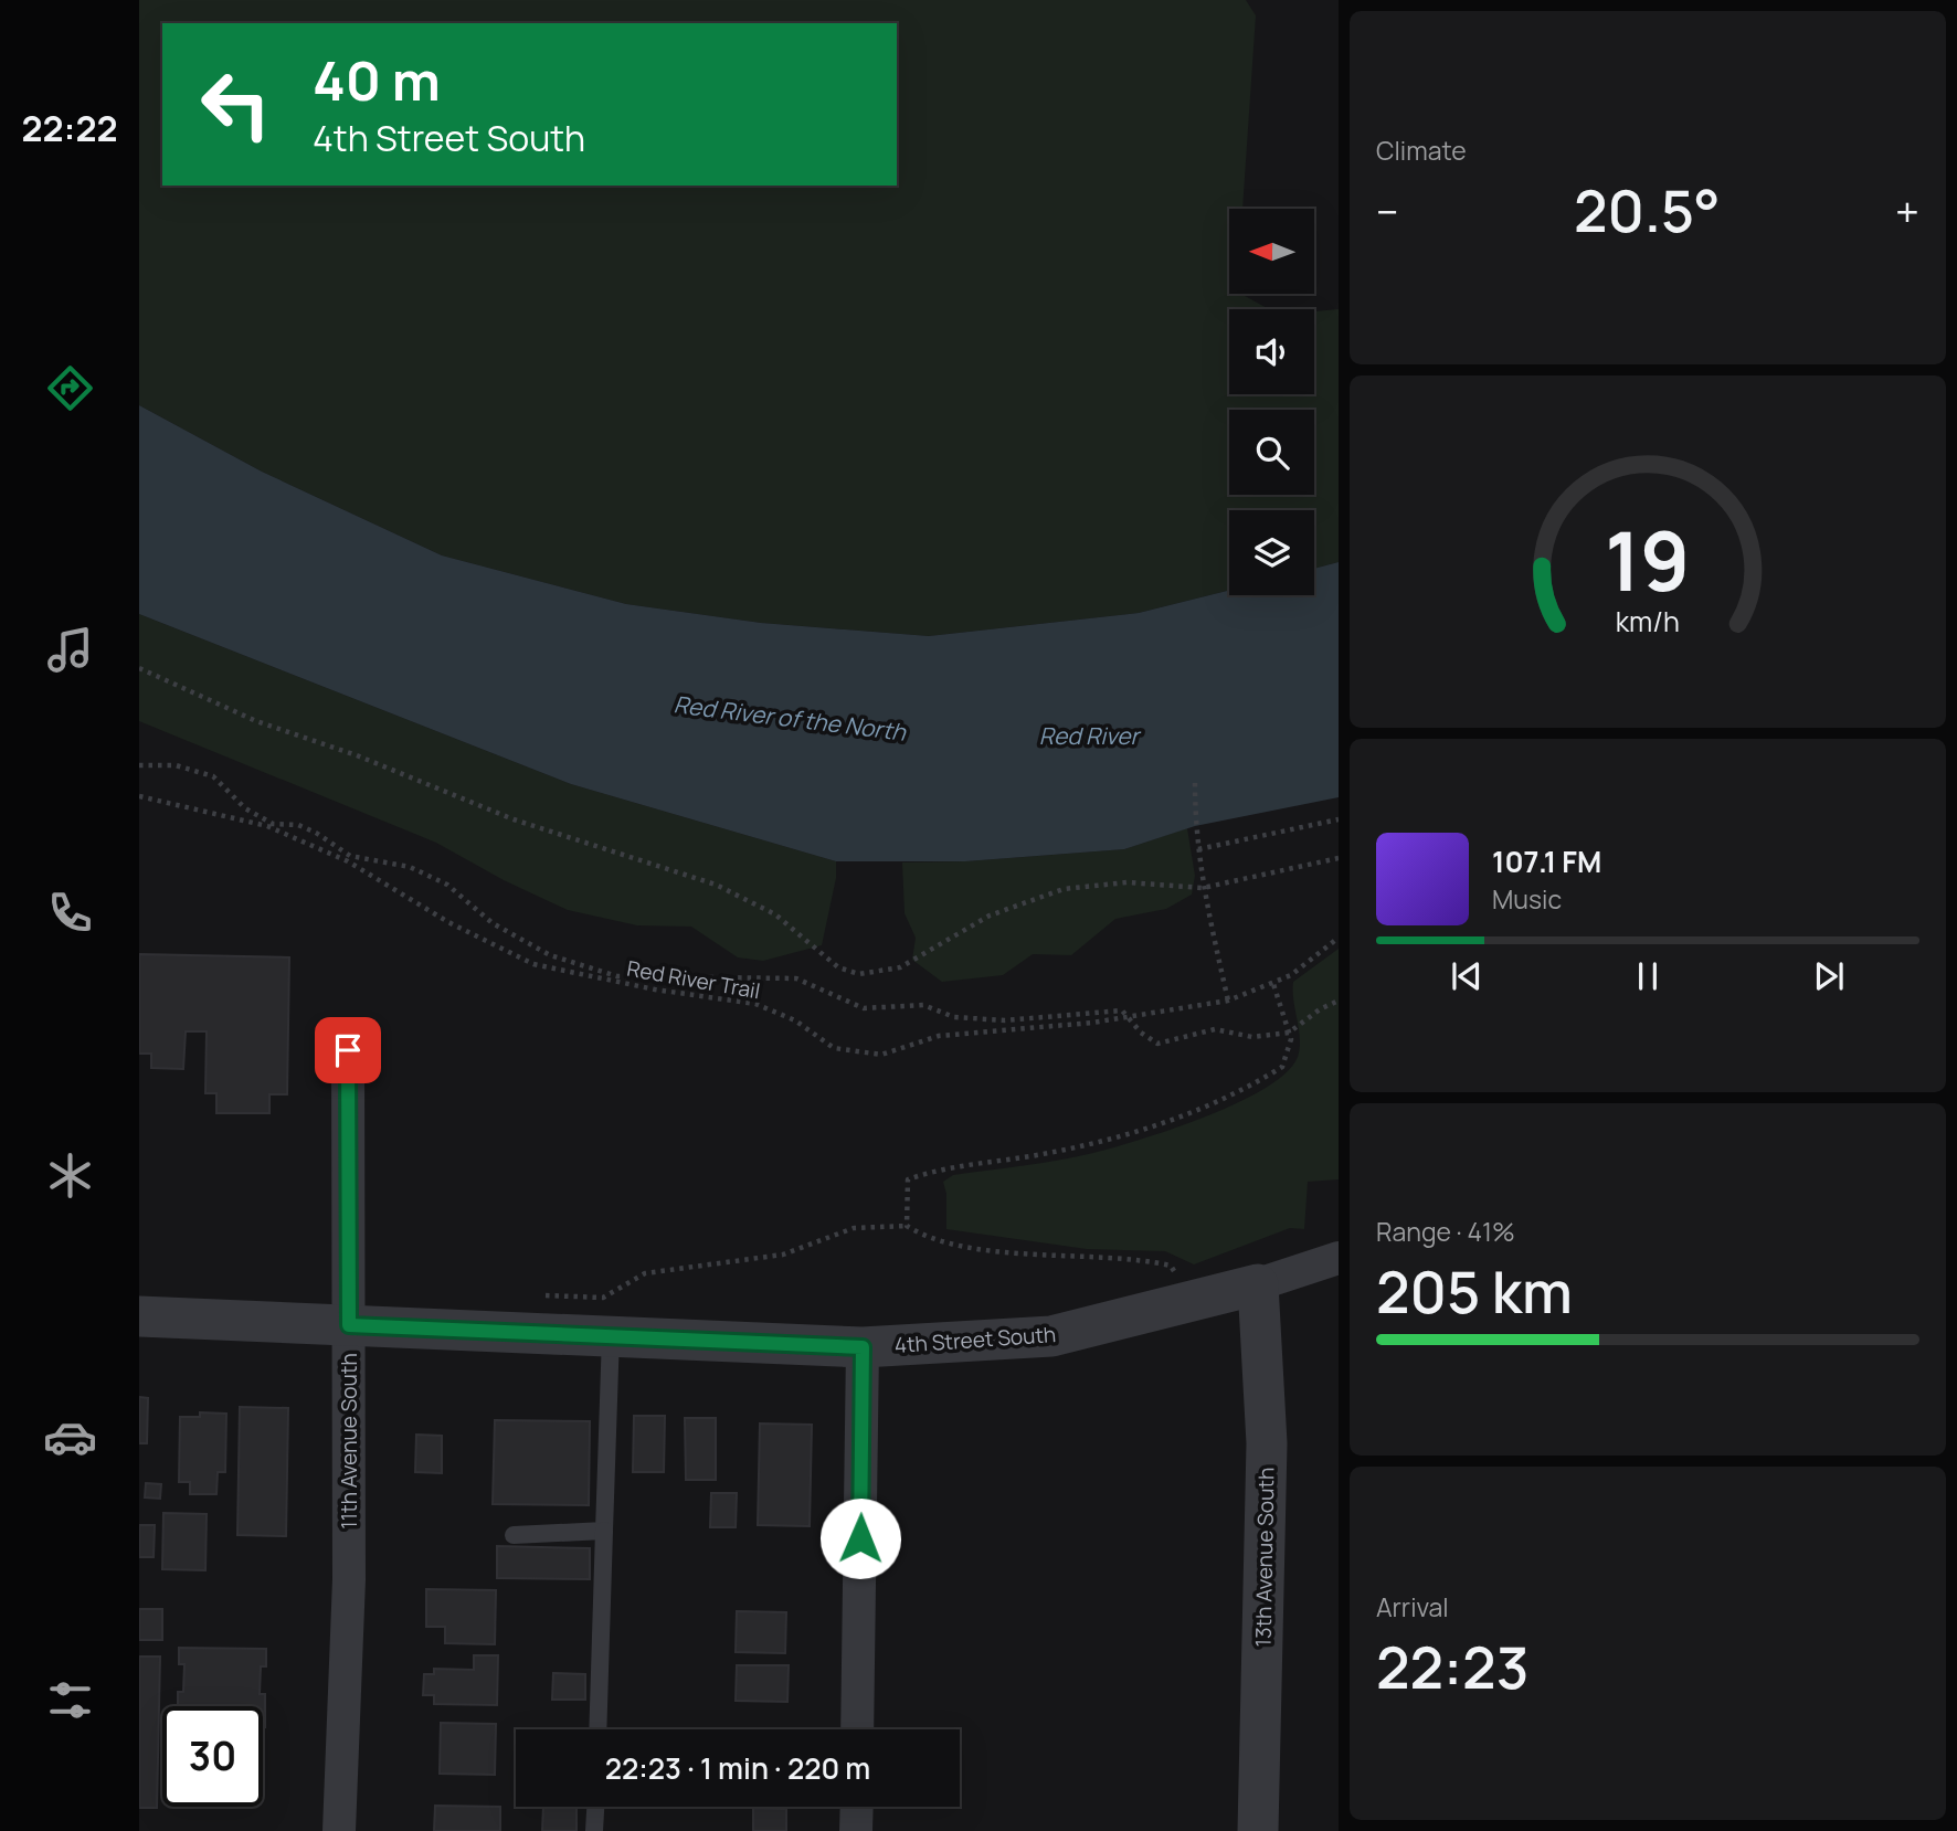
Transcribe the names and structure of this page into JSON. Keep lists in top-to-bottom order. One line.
{"streets":{"street":["4th Street South","11th Avenue South","13th Avenue South"],"path":["Red River Trail"]},"crossings":[["4th Street South","11th Avenue South"],["4th Street South","13th Avenue South"]],"water":["Red River of the North","Red River"],"north":"left","page":{"tabs":"22:22","tile":["Climate",["Range · 41%","205 km"],["Arrival","22:23"]],"turn":["40 m","4th Street South"],"heat":["−","20.5°","+"],"song":["107.1 FM","Music"],"limit":"30","trip":"22:23 · 1 min · 220 m","gauge":["19","km/h"]}}
